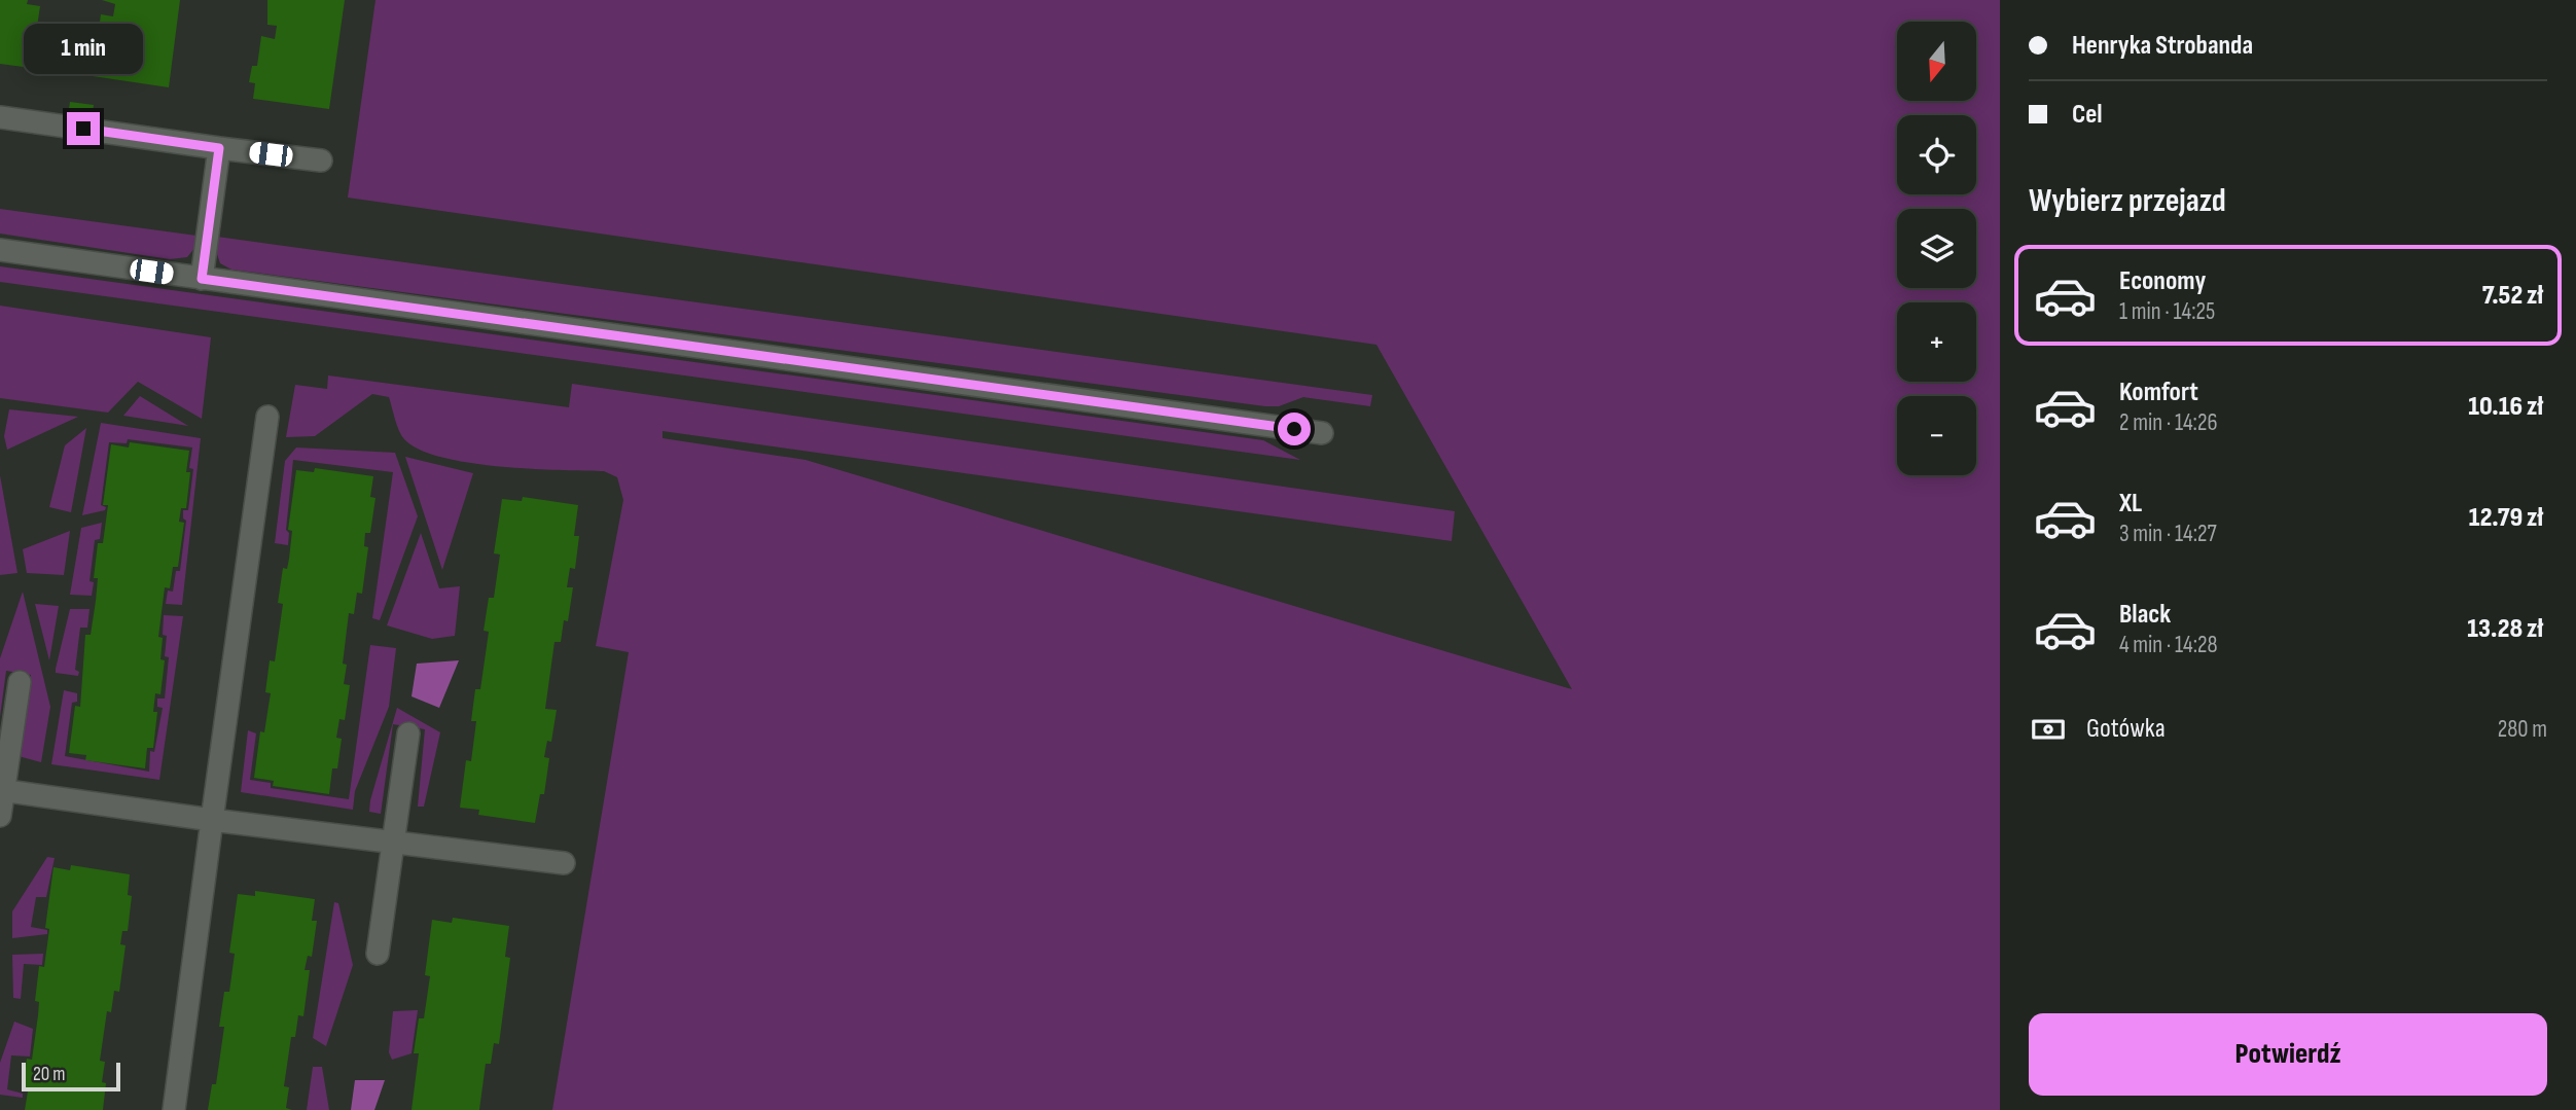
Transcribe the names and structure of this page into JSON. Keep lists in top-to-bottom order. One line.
{"scale_bar":"20 m","north":"bottom","page":{"banner":["Henryka Strobanda","Cel"],"map_buttons":["+","−"],"bubble":"1 min","heading":"Wybierz przejazd","list":[{"name":"Economy","note":"1 min · 14:25","value":"7.52 zł"},{"name":"Komfort","note":"2 min · 14:26","value":"10.16 zł"},{"name":"XL","note":"3 min · 14:27","value":"12.79 zł"},{"name":"Black","note":"4 min · 14:28","value":"13.28 zł"}],"pay":["Gotówka","280 m"],"buttons":"Potwierdź","scale":"20 m"}}
